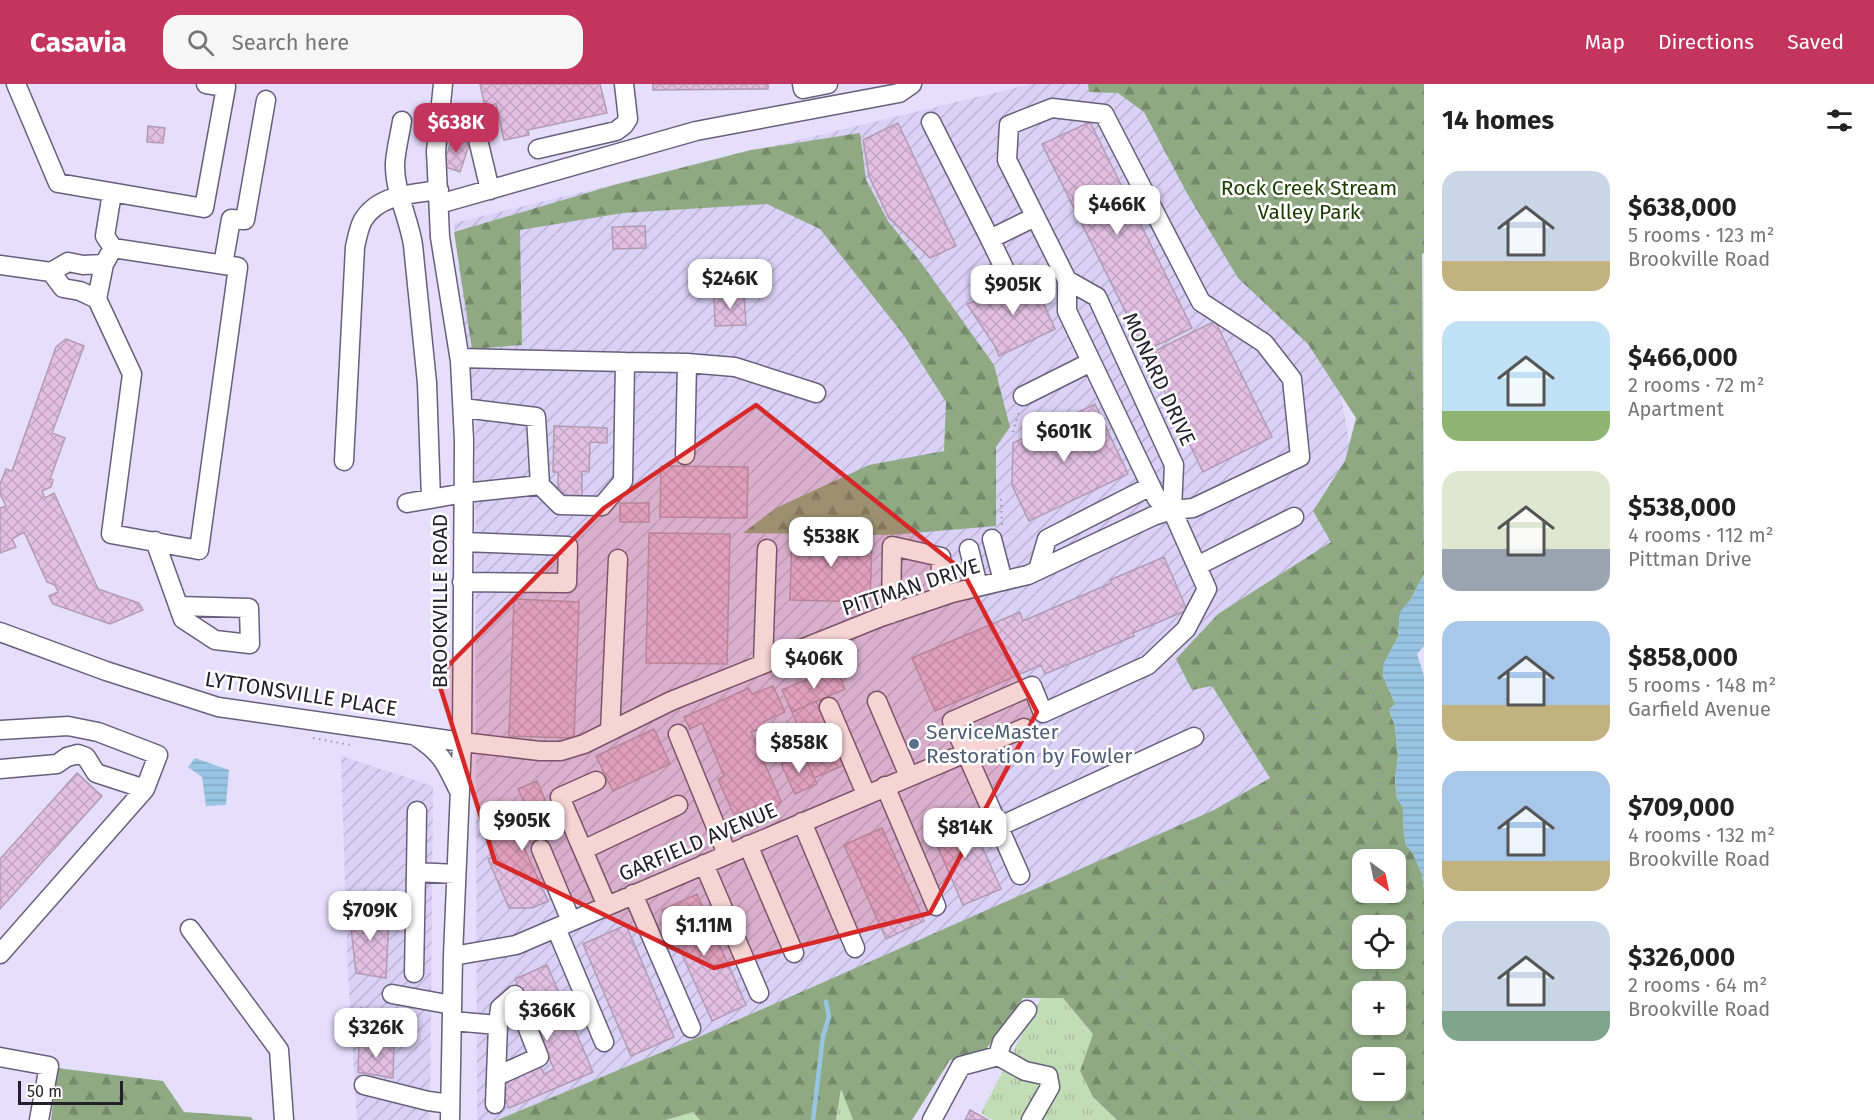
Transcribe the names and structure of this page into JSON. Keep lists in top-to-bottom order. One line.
{"streets":{"street":["MONARD DRIVE","PITTMAN DRIVE","BROOKVILLE ROAD","LYTTONSVILLE PLACE","GARFIELD AVENUE"]},"crossings":[["MONARD DRIVE","PITTMAN DRIVE"],["PITTMAN DRIVE","BROOKVILLE ROAD"],["PITTMAN DRIVE","LYTTONSVILLE PLACE"],["BROOKVILLE ROAD","LYTTONSVILLE PLACE"],["BROOKVILLE ROAD","GARFIELD AVENUE"]],"parks":["Rock Creek Stream Valley Park"],"places":["ServiceMaster Restoration by Fowler"],"scale_bar":"50 m","north":"bottom right","page":{"header":"Casavia","search":"Search here","nav":["Map","Directions","Saved"],"heading":"14 homes","price":["$638K","$466K","$246K","$905K","$601K","$538K","$406K","$858K","$905K","$814K","$709K","$1.11M","$366K","$326K"],"list":[{"name":"$638,000","note":"5 rooms · 123 m² · Brookville Road"},{"name":"$466,000","note":"2 rooms · 72 m² · Apartment"},{"name":"$538,000","note":"4 rooms · 112 m² · Pittman Drive"},{"name":"$858,000","note":"5 rooms · 148 m² · Garfield Avenue"},{"name":"$709,000","note":"4 rooms · 132 m² · Brookville Road"},{"name":"$326,000","note":"2 rooms · 64 m² · Brookville Road"}],"map_buttons":["+","−"],"scale":"50 m"}}
